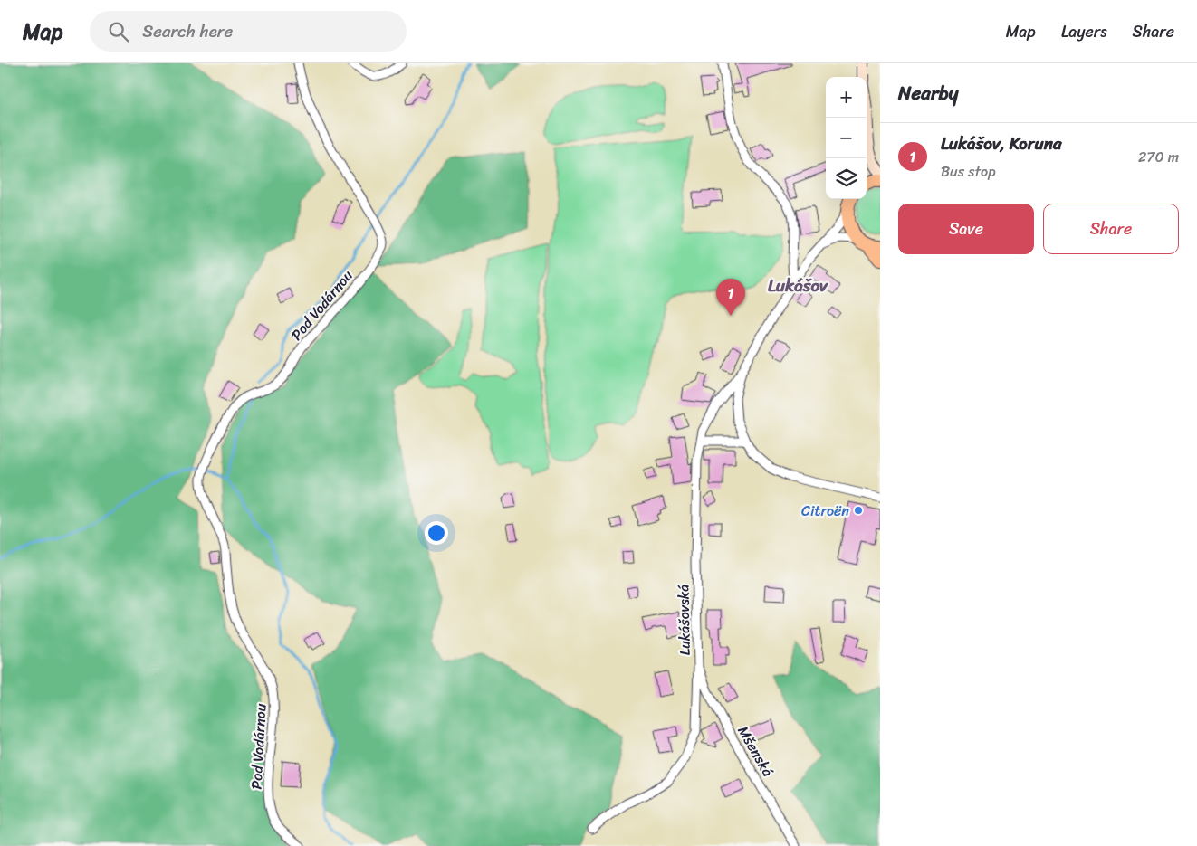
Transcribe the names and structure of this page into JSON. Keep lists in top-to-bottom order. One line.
{"streets":{"street":["Pod Vodárnou","Lukášovská","Mšenská"]},"crossings":[["Lukášovská","Mšenská"]],"districts":["Lukášov"],"places":["Citroën"],"page":{"header":"Map","search":"Search here","nav":["Map","Layers","Share"],"heading":"Nearby","map_buttons":["+","−"],"list":[{"mark":"1","name":"Lukášov, Koruna","note":"Bus stop","value":"270 m"}],"buttons":["Save","Share"],"pins":"1"}}
